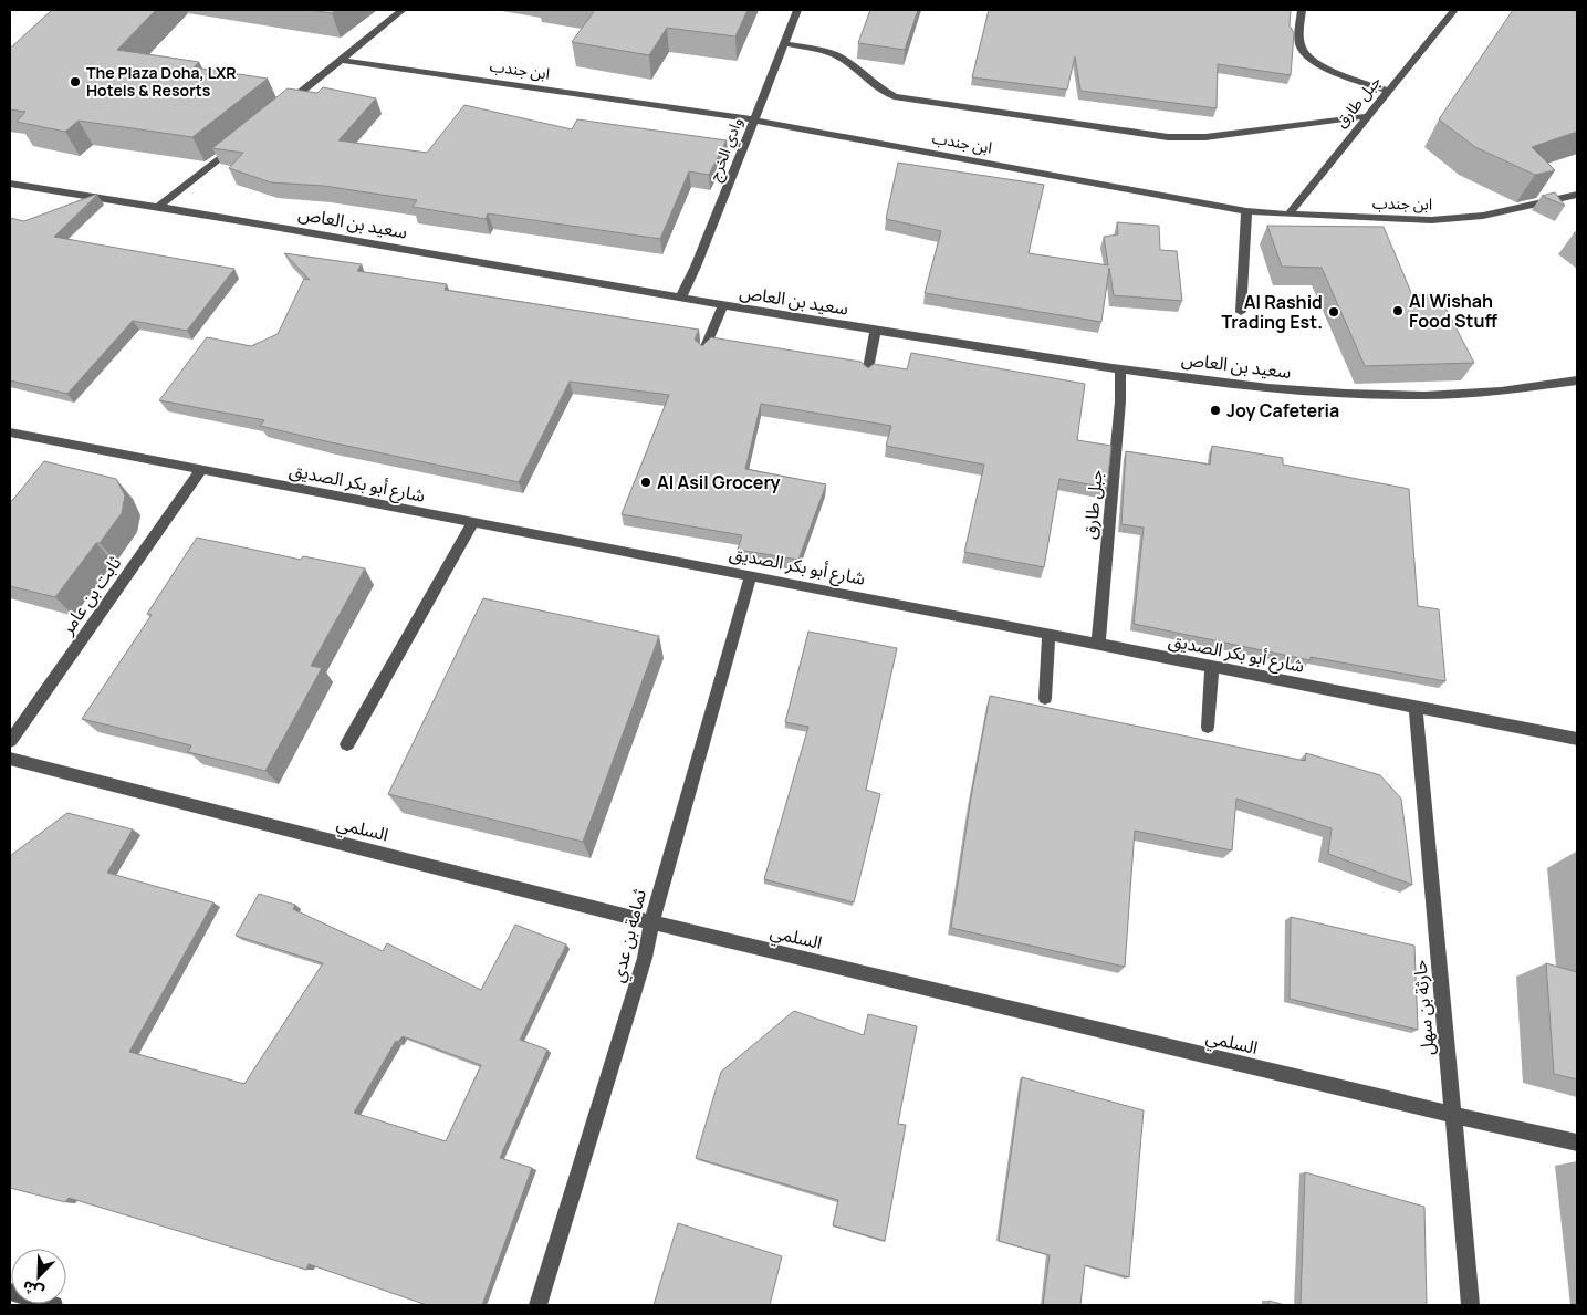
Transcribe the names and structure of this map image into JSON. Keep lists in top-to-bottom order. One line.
{"streets":{"street":["ابن جندب","جبل طارق","وادي الخرج","سعيد بن العاص","شارع أبو بكر الصديق","ثابت بن عامر","السلمي","ثمامة بن عدي","حارثة بن سهل"]},"crossings":[["ابن جندب","جبل طارق"],["ابن جندب","وادي الخرج"],["جبل طارق","سعيد بن العاص"],["جبل طارق","شارع أبو بكر الصديق"],["وادي الخرج","سعيد بن العاص"],["شارع أبو بكر الصديق","ثابت بن عامر"],["شارع أبو بكر الصديق","ثمامة بن عدي"],["شارع أبو بكر الصديق","حارثة بن سهل"],["السلمي","ثمامة بن عدي"],["السلمي","حارثة بن سهل"]],"places":["The Plaza Doha, LXR Hotels & Resorts","Al Wishah Food Stuff","Al Rashid Trading Est.","Joy Cafeteria","Al Asil Grocery"],"north":"bottom left"}
